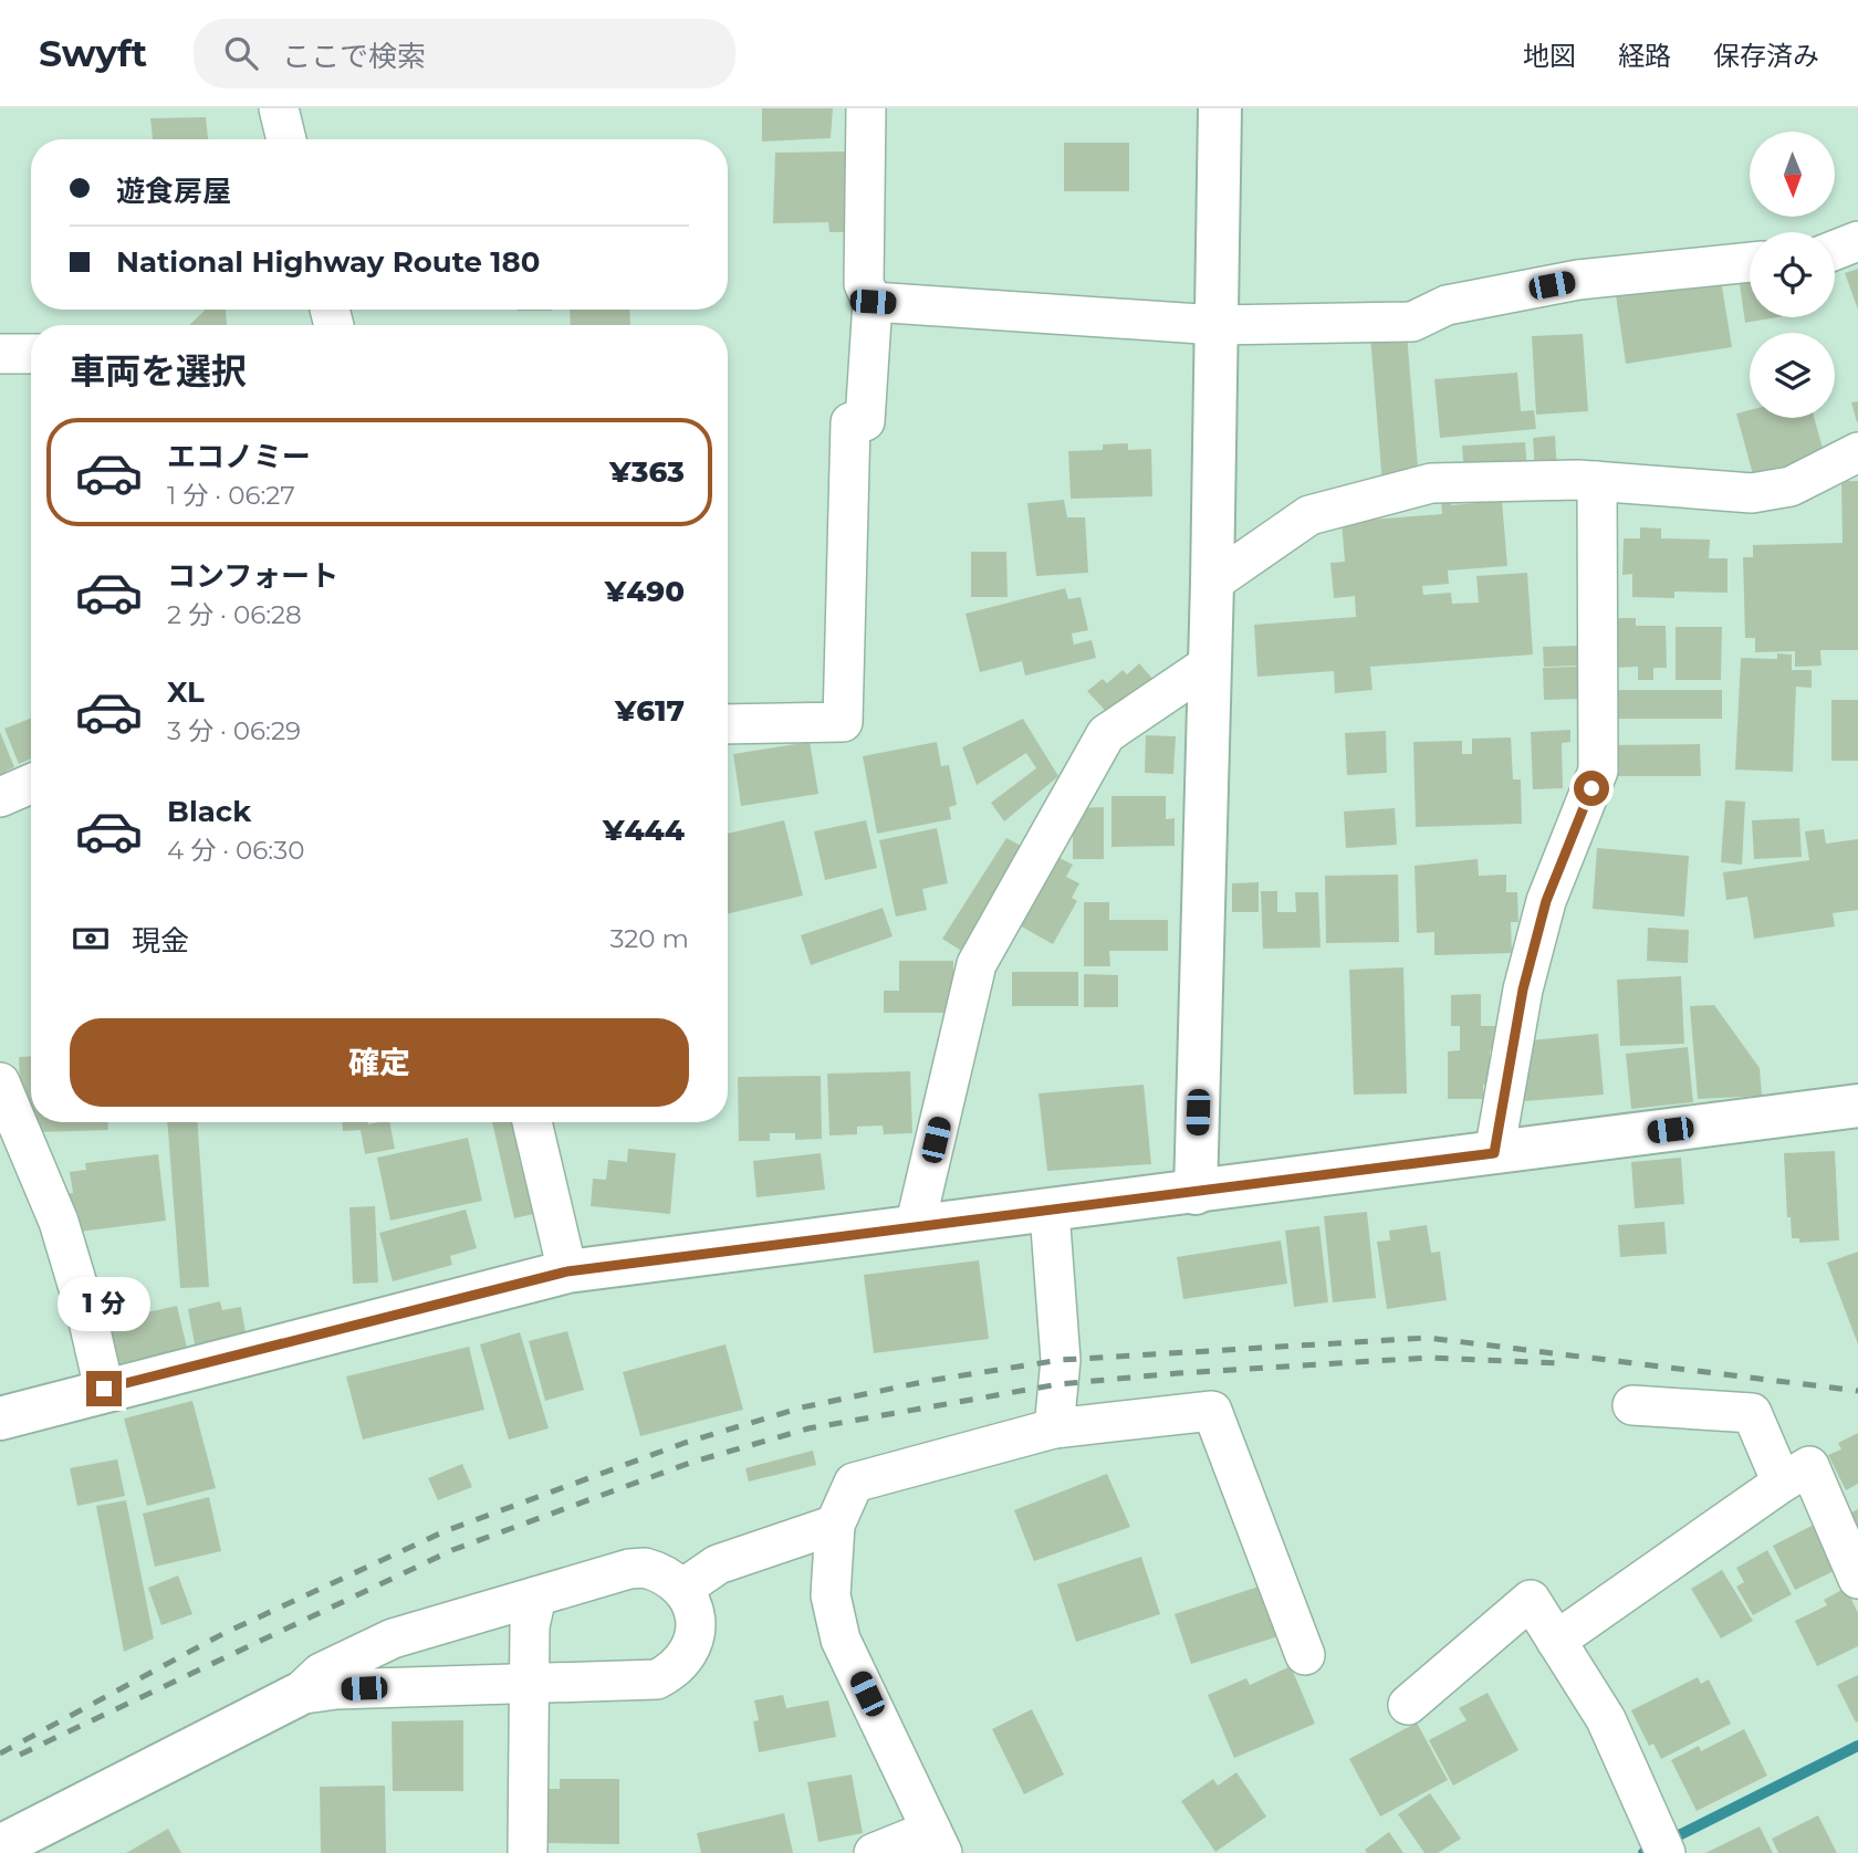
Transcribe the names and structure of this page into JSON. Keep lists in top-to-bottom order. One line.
{"north":"bottom","page":{"header":"Swyft","search":"ここで検索","nav":["地図","経路","保存済み"],"banner":["遊食房屋","National Highway Route 180"],"heading":"車両を選択","list":[{"name":"エコノミー","note":"1 分 · 06:27","value":"¥363"},{"name":"コンフォート","note":"2 分 · 06:28","value":"¥490"},{"name":"XL","note":"3 分 · 06:29","value":"¥617"},{"name":"Black","note":"4 分 · 06:30","value":"¥444"}],"pay":["現金","320 m"],"buttons":"確定","bubble":"1 分"}}
